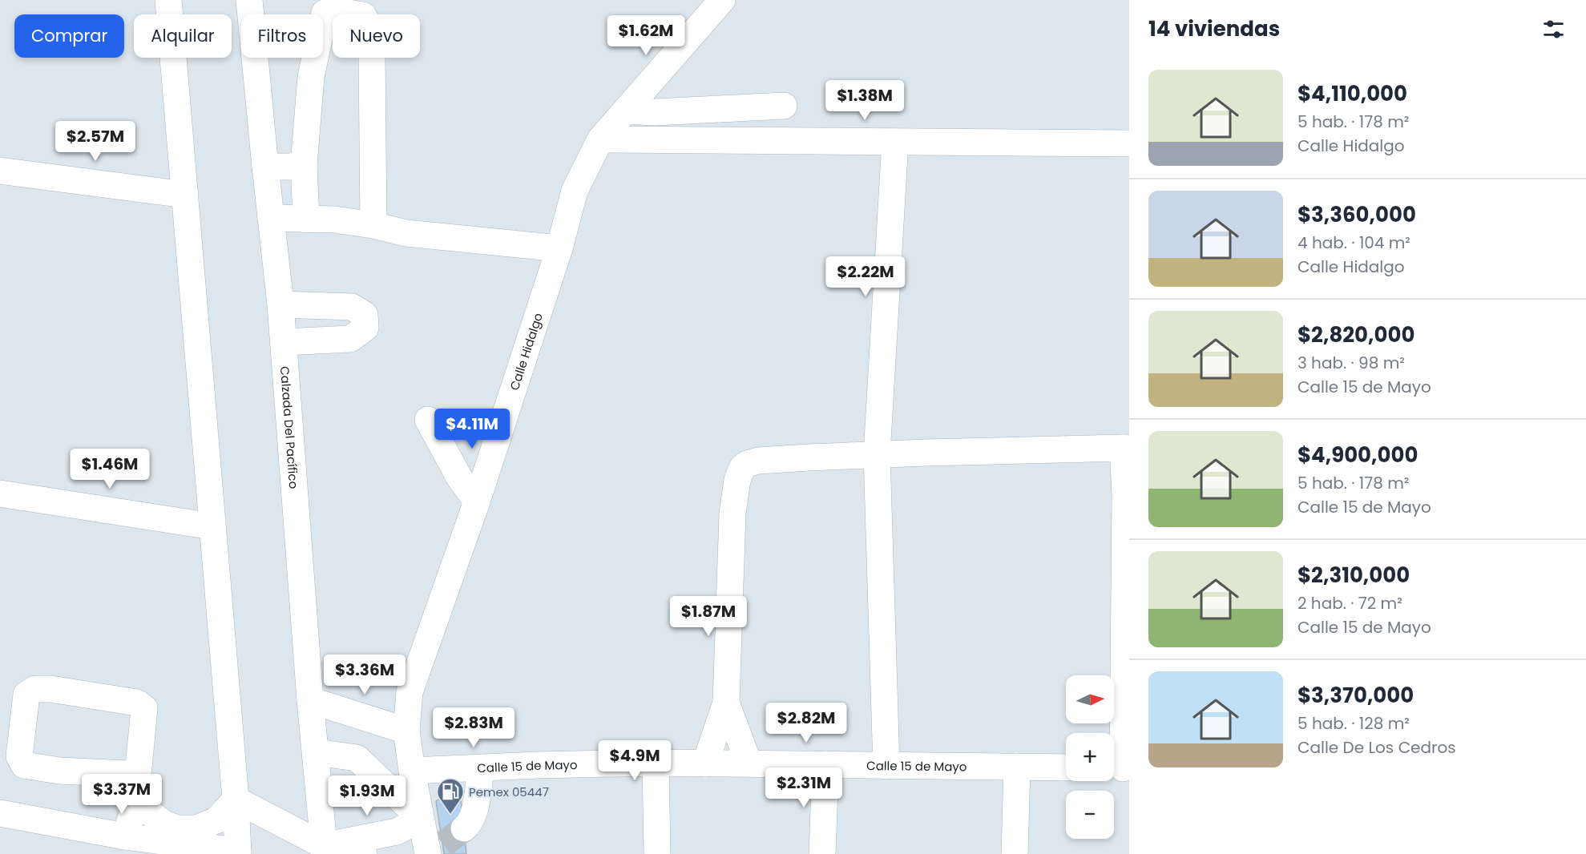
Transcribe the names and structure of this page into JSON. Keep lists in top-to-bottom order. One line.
{"streets":{"street":["Calle Hidalgo","Calzada Del Pacífico","Calle 15 de Mayo"]},"crossings":[["Calle Hidalgo","Calle 15 de Mayo"]],"places":{"fuel station":["Pemex 05447"]},"north":"right","page":{"heading":"14 viviendas","chip":["Comprar","Alquilar","Filtros","Nuevo"],"price":["$1.62M","$1.38M","$2.57M","$2.22M","$4.11M","$1.46M","$1.87M","$3.36M","$2.82M","$2.83M","$4.9M","$2.31M","$3.37M","$1.93M"],"list":[{"name":"$4,110,000","note":"5 hab. · 178 m² · Calle Hidalgo"},{"name":"$3,360,000","note":"4 hab. · 104 m² · Calle Hidalgo"},{"name":"$2,820,000","note":"3 hab. · 98 m² · Calle 15 de Mayo"},{"name":"$4,900,000","note":"5 hab. · 178 m² · Calle 15 de Mayo"},{"name":"$2,310,000","note":"2 hab. · 72 m² · Calle 15 de Mayo"},{"name":"$3,370,000","note":"5 hab. · 128 m² · Calle De Los Cedros"}],"map_buttons":["+","−"]}}
